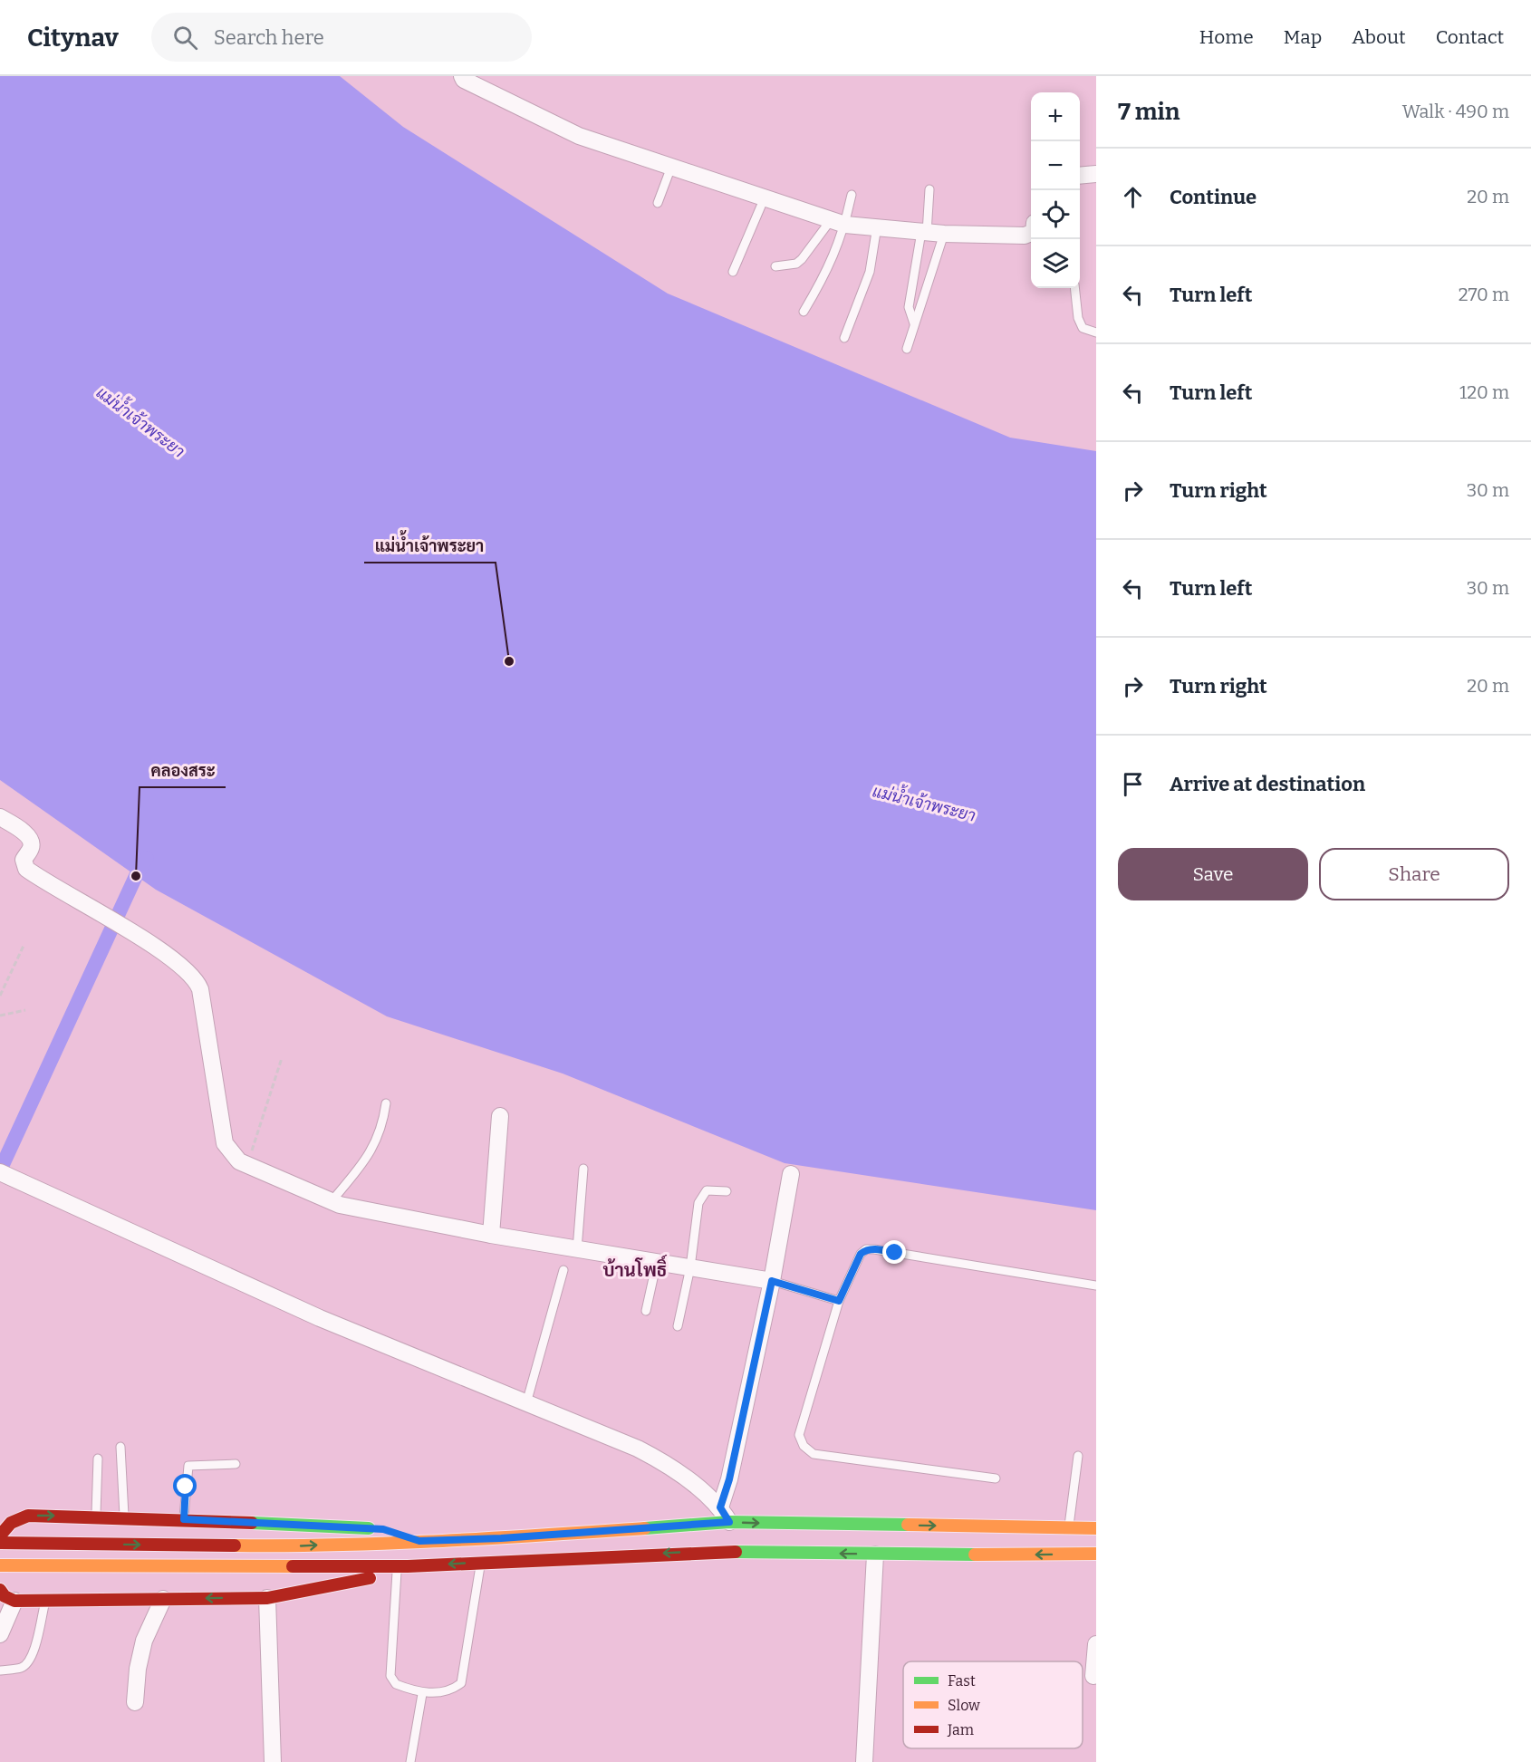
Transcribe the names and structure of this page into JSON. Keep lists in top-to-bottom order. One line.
{"districts":["บ้านโพธิ์"],"water":["แม่น้ำเจ้าพระยา"],"places":["แม่น้ำเจ้าพระยา","คลองสระ"],"legend":["Fast","Slow","Jam"],"page":{"header":"Citynav","search":"Search here","nav":["Home","Map","About","Contact"],"heading":["7 min","Walk · 490 m"],"map_buttons":["+","−"],"list":[["Continue","20 m"],["Turn left","270 m"],["Turn left","120 m"],["Turn right","30 m"],["Turn left","30 m"],["Turn right","20 m"],"Arrive at destination"],"buttons":["Save","Share"]}}
